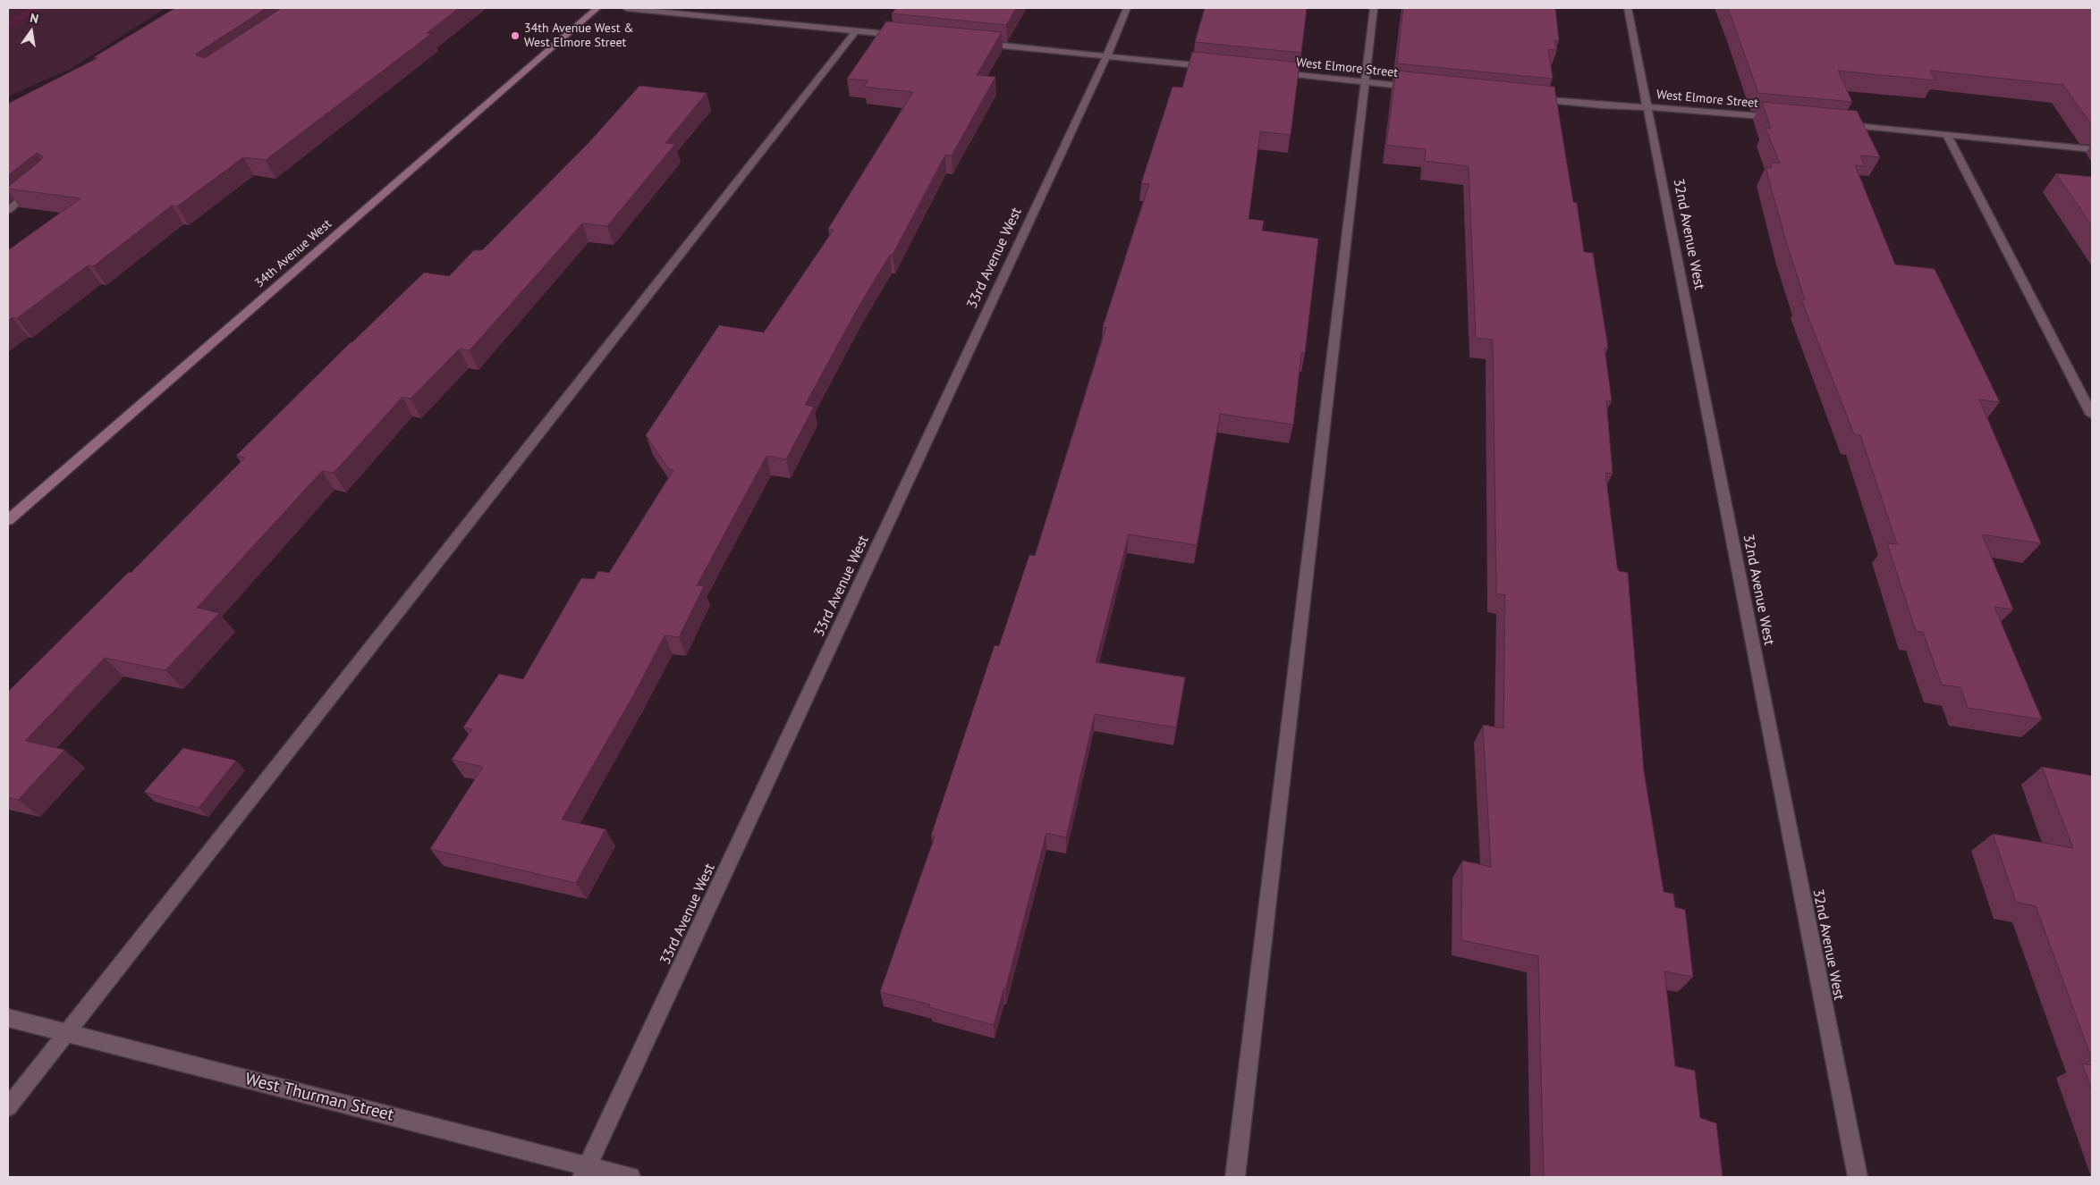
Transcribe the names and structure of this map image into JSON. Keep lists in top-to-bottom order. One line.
{"streets":{"street":["West Elmore Street","32nd Avenue West","34th Avenue West","33rd Avenue West","West Thurman Street"]},"crossings":[["West Elmore Street","32nd Avenue West"],["33rd Avenue West","West Thurman Street"]],"places":["34th Avenue West & West Elmore Street"],"north":"top"}
